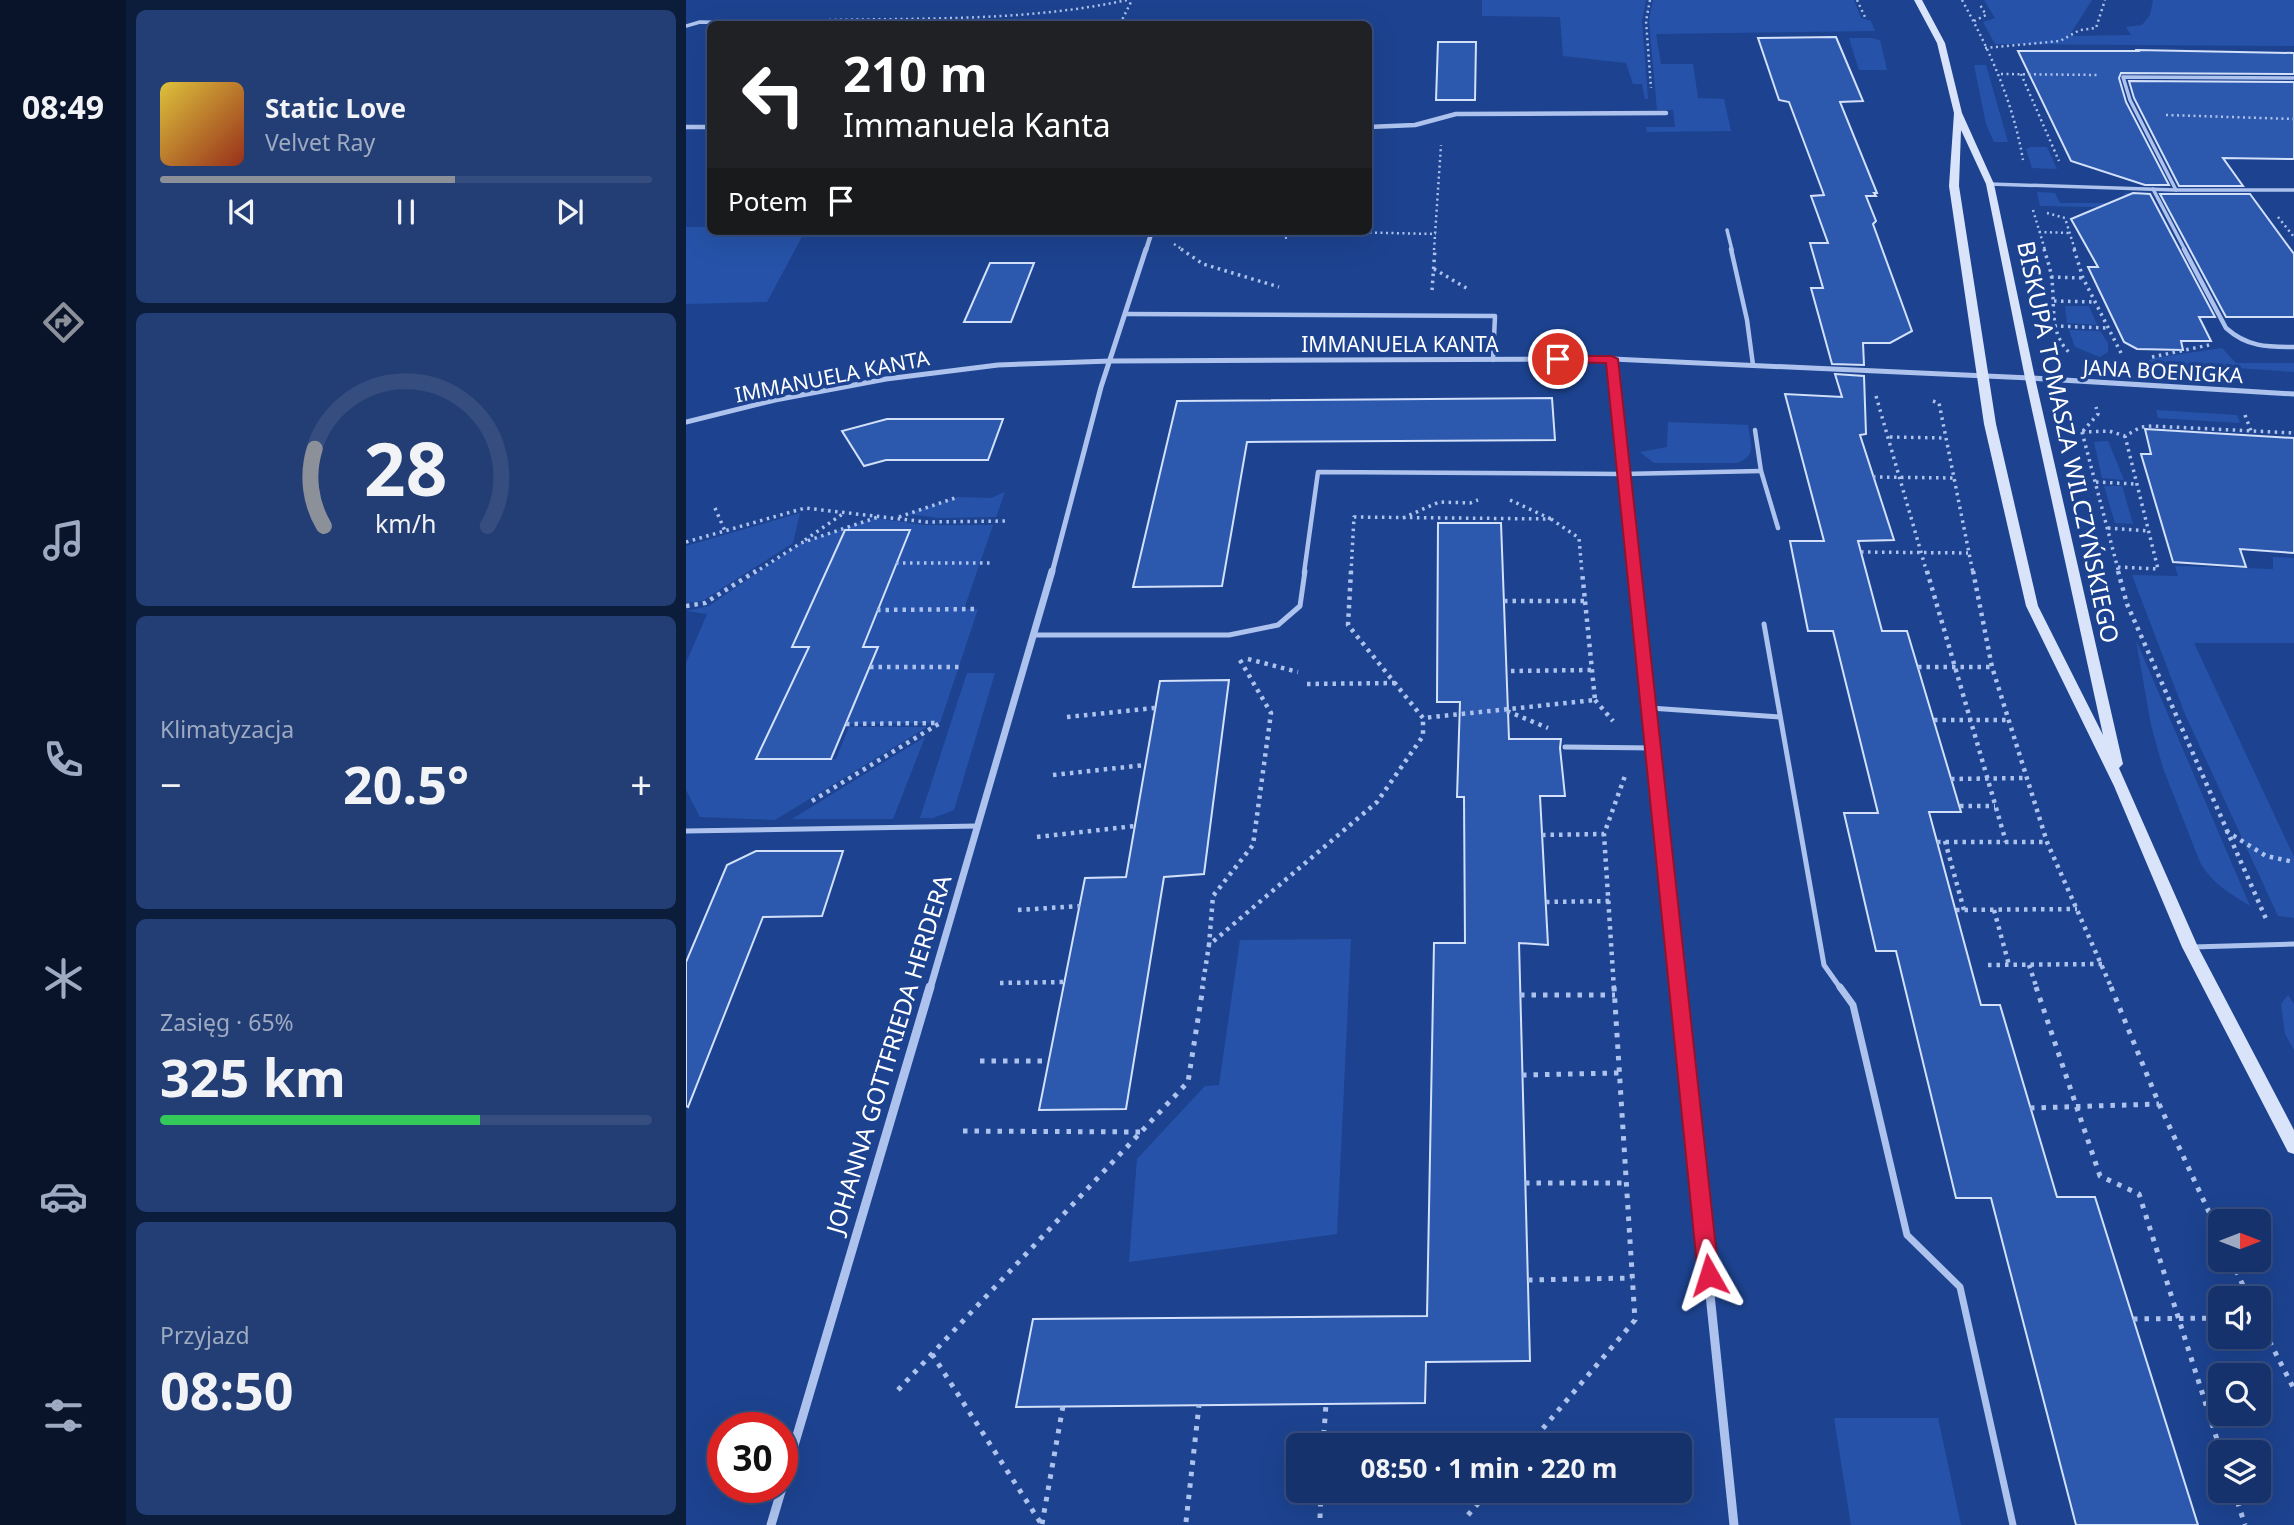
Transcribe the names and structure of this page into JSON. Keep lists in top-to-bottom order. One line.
{"streets":{"street":["IMMANUELA KANTA","JANA BOENIGKA","BISKUPA TOMASZA WILCZYŃSKIEGO","JOHANNA GOTTFRIEDA HERDERA"]},"crossings":[["IMMANUELA KANTA","JANA BOENIGKA"],["IMMANUELA KANTA","BISKUPA TOMASZA WILCZYŃSKIEGO"],["IMMANUELA KANTA","JOHANNA GOTTFRIEDA HERDERA"],["JANA BOENIGKA","BISKUPA TOMASZA WILCZYŃSKIEGO"]],"north":"right","page":{"tabs":"08:49","turn":["210 m","Immanuela Kanta"],"song":["Static Love","Velvet Ray"],"then":"Potem","tile":["Klimatyzacja",["Zasięg · 65%","325 km"],["Przyjazd","08:50"]],"heat":["−","20.5°","+"],"limit":"30","trip":"08:50 · 1 min · 220 m","gauge":["28","km/h"]}}
